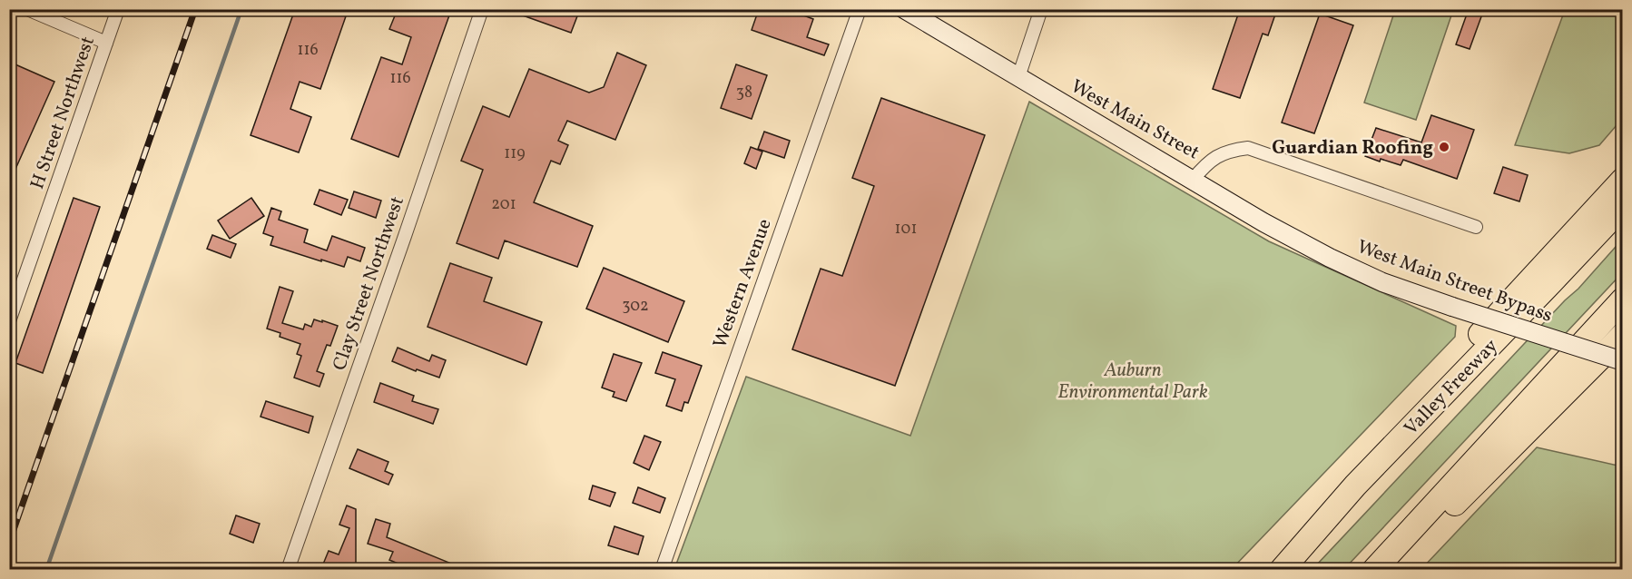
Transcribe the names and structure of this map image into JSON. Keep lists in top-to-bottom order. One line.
{"streets":{"highway":["Valley Freeway"],"main road":["West Main Street","West Main Street Bypass"],"street":["H Street Northwest","Clay Street Northwest","Western Avenue"]},"crossings":[["West Main Street","West Main Street Bypass"]],"parks":["Auburn Environmental Park"],"places":["Guardian Roofing"],"house_numbers":["116","116","38","119","201","101","302"]}
